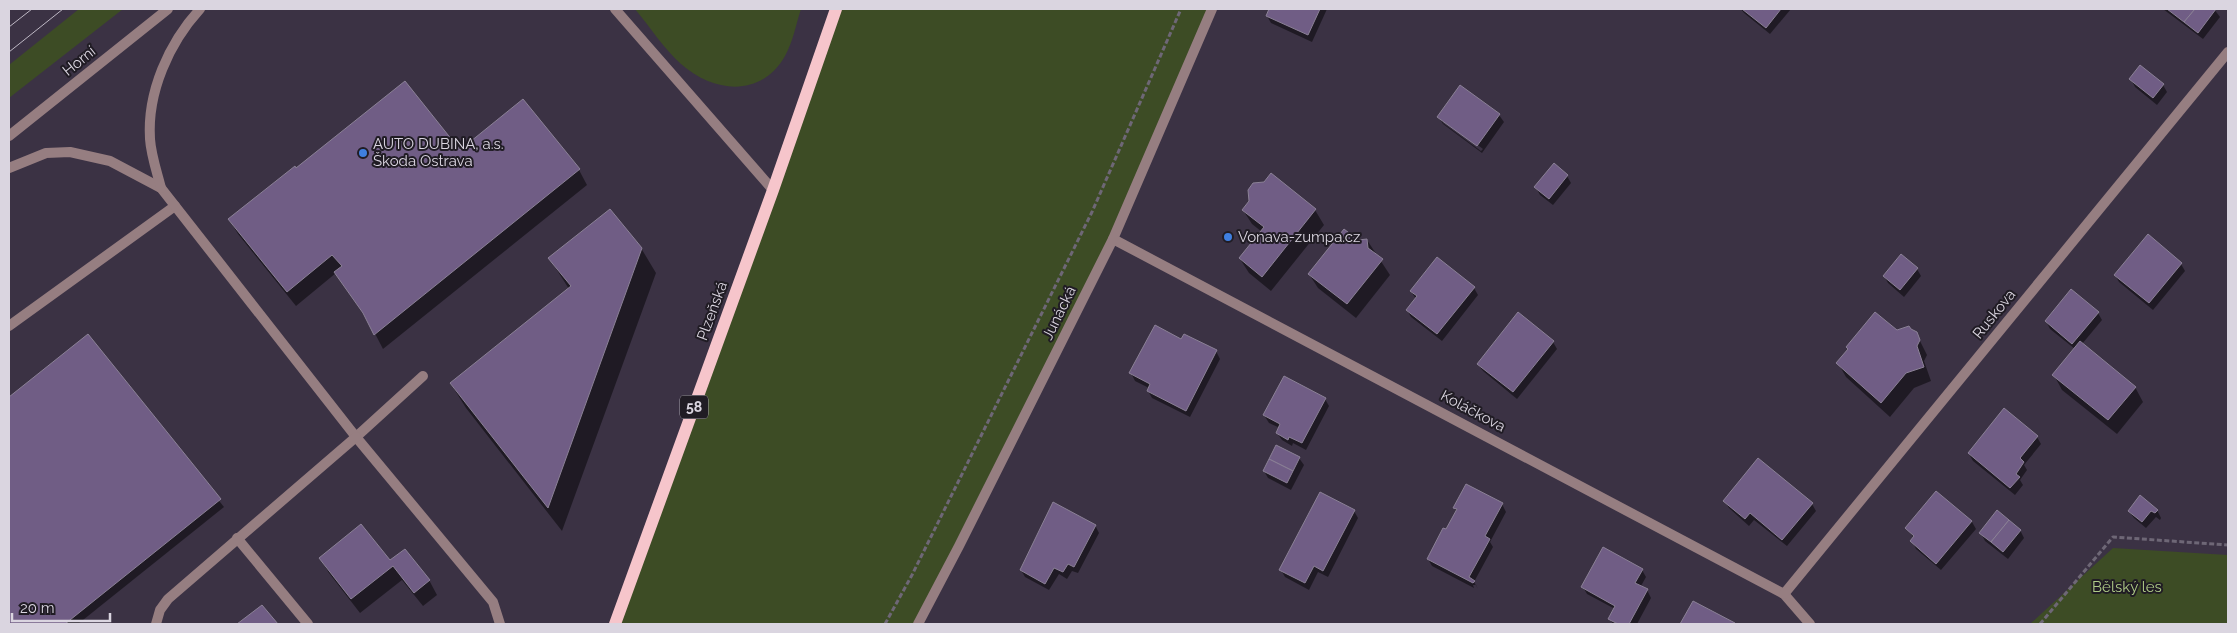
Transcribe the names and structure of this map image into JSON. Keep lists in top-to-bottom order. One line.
{"streets":{"main road":["Plzeňská","58"],"street":["Horní","Junácká","Ruskova","Koláčkova"]},"crossings":[["Junácká","Koláčkova"],["Ruskova","Koláčkova"]],"parks":["Bělský les"],"places":["AUTO DUBINA, a.s. Škoda Ostrava","Vonava-zumpa.cz"],"scale_bar":"20 m"}
